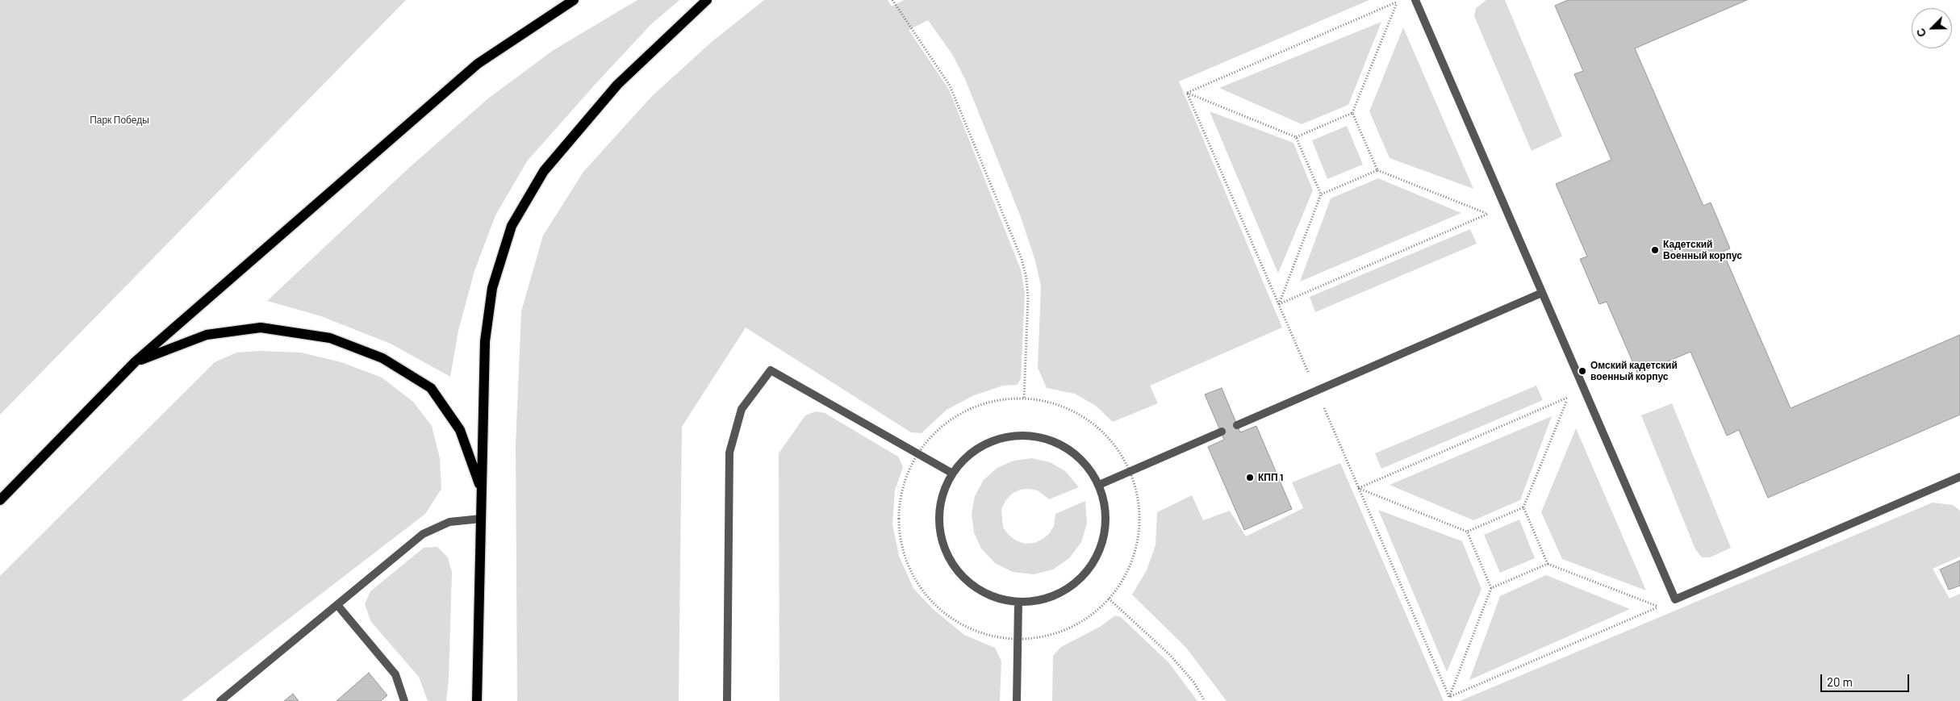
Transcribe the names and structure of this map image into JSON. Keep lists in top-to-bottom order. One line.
{"parks":["Парк Победы"],"places":["Кадетский Военный корпус","Омский кадетский военный корпус","КПП 1"],"scale_bar":"20 m","north":"bottom left"}
